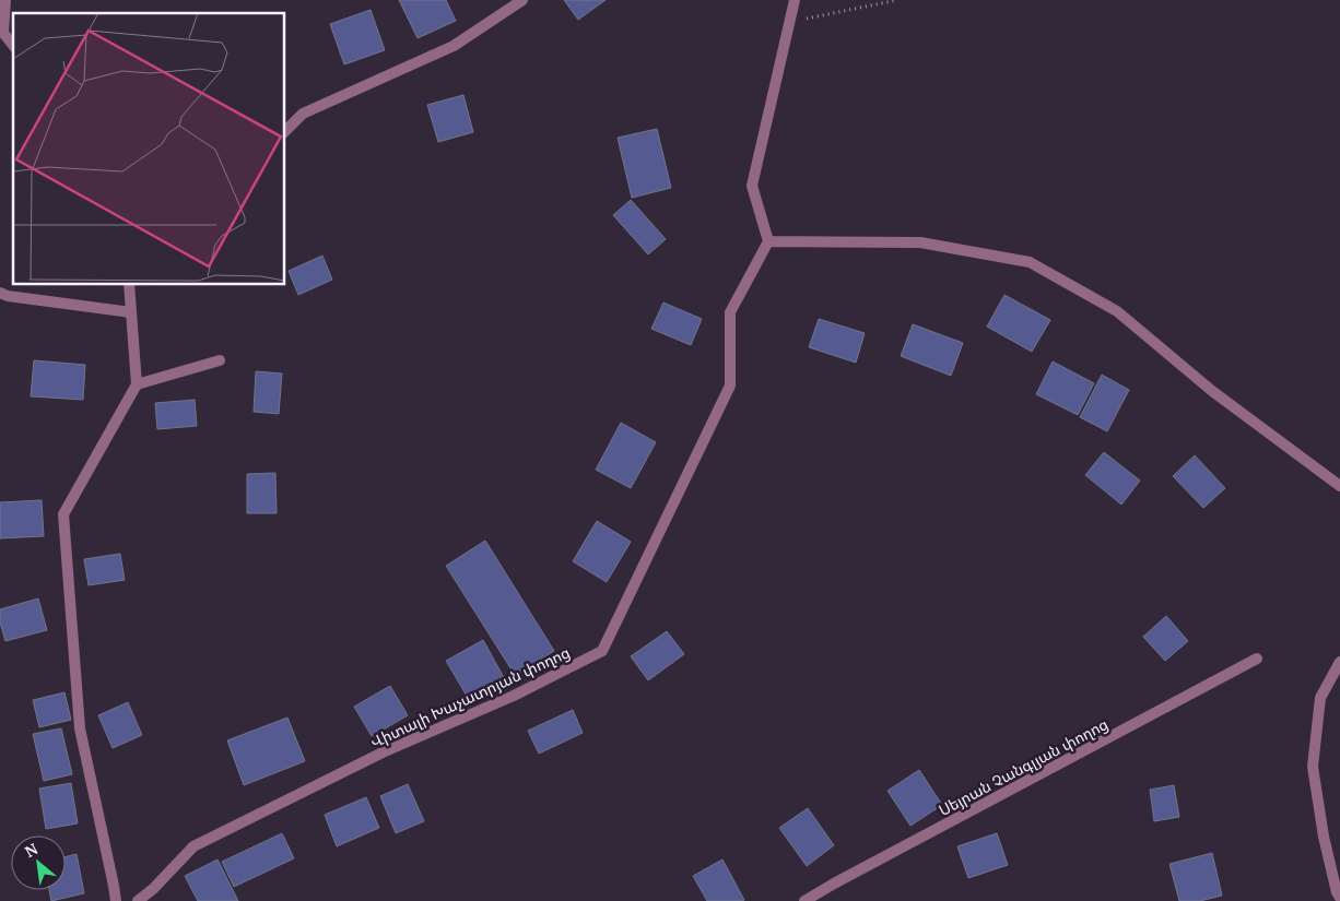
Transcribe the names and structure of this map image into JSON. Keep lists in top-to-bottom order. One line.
{"streets":{"street":["Վիտալի Խաչատրյան փողոց","Սեյրան Չանգլյան փողոց"]},"north":"top left"}
